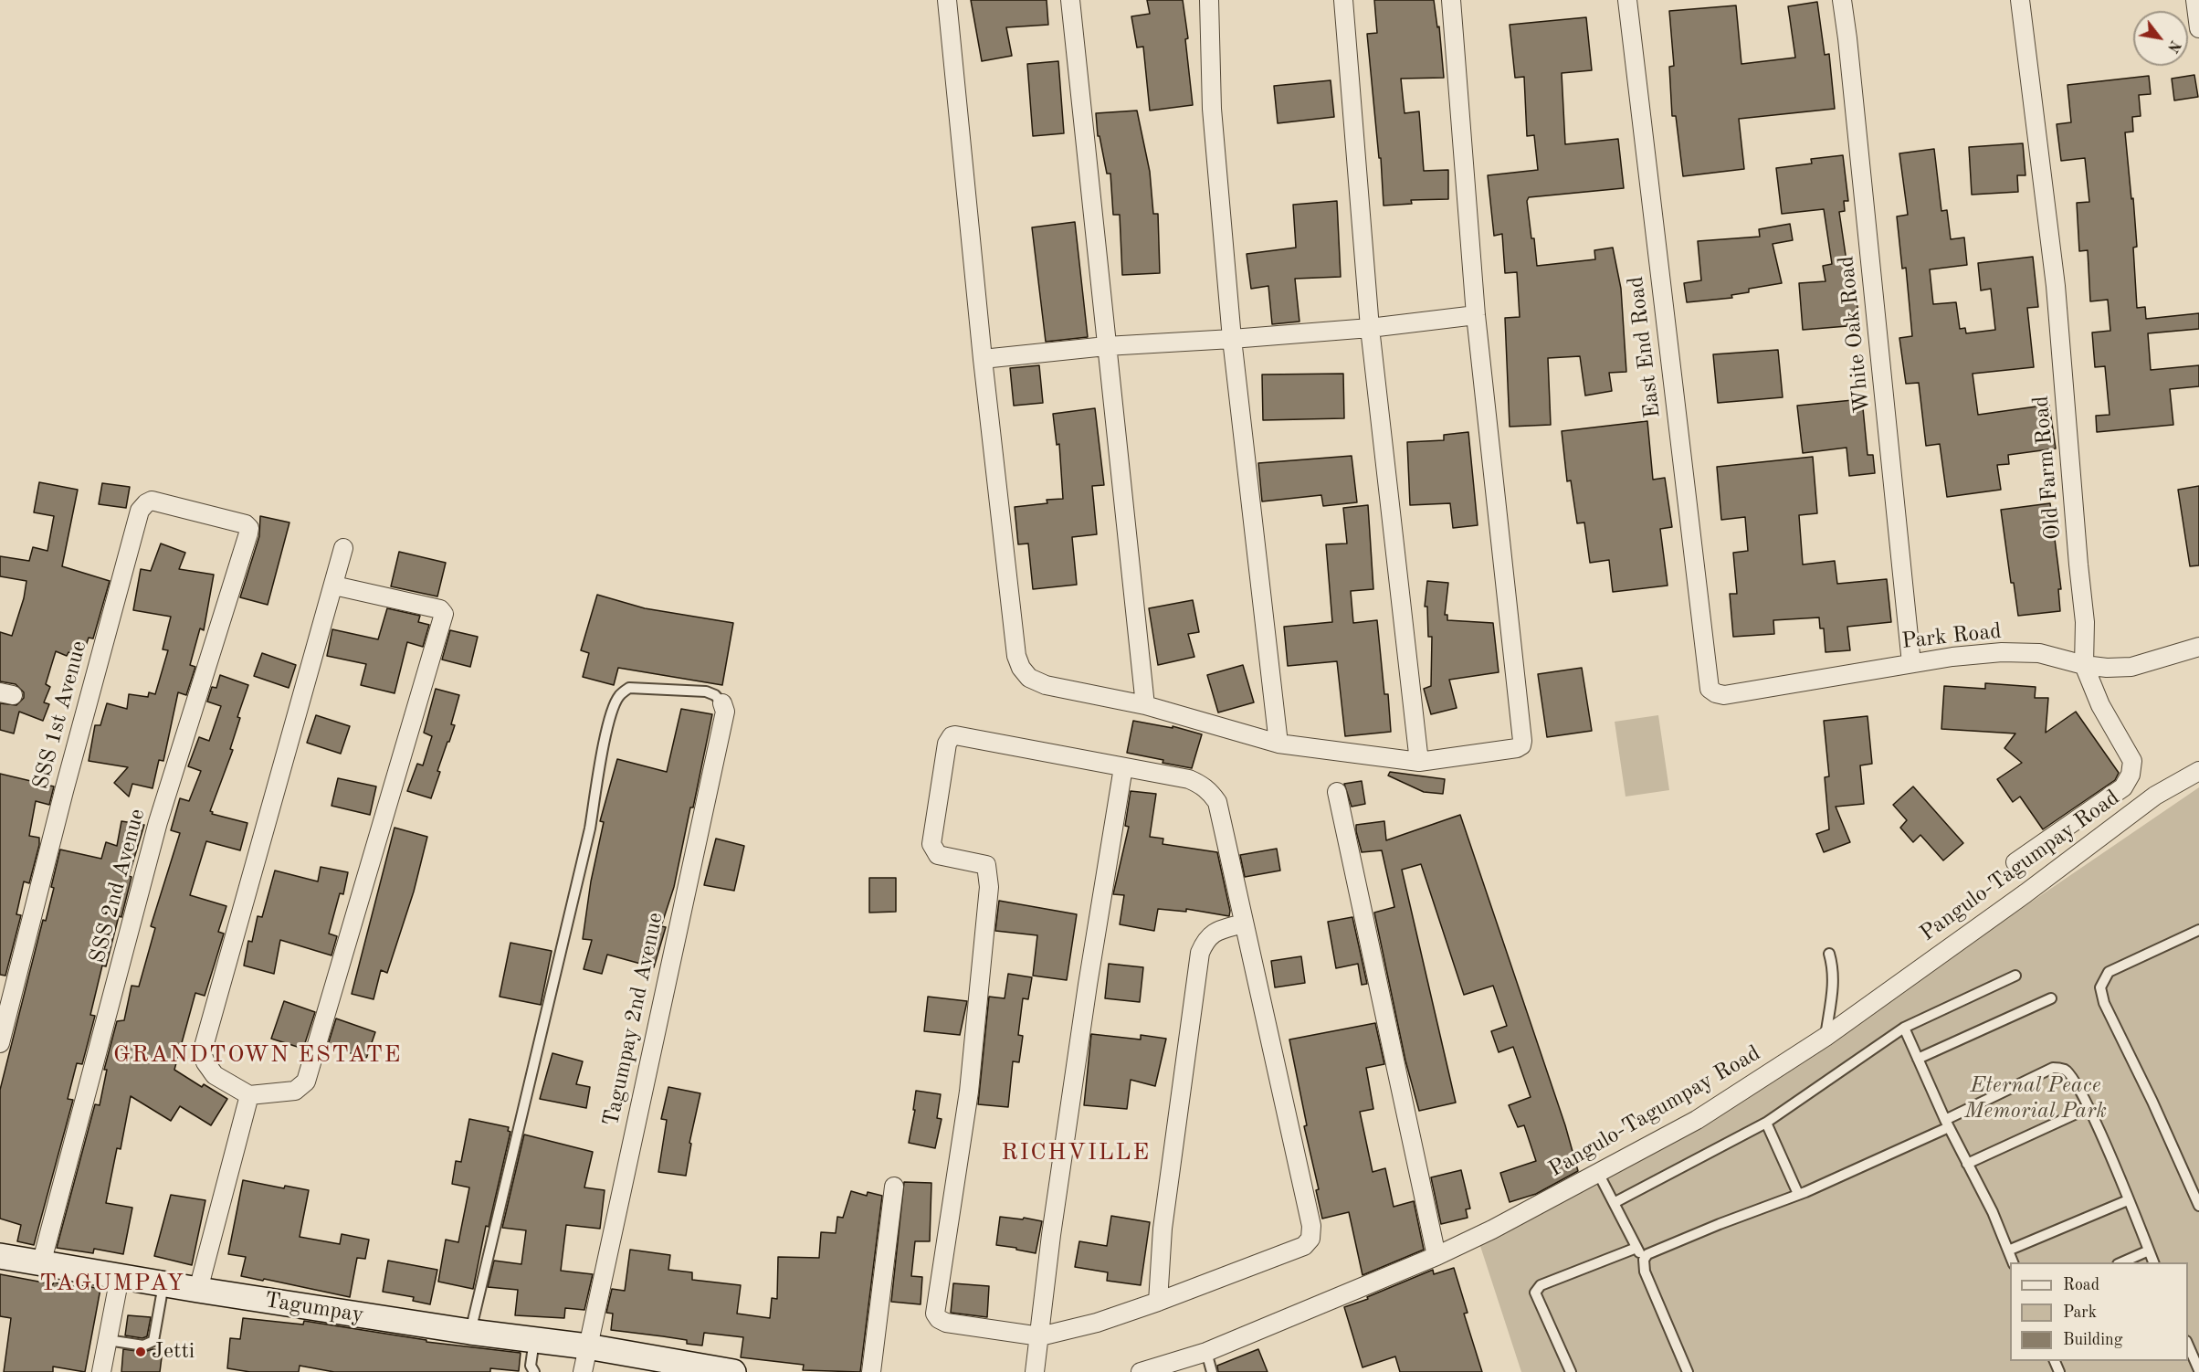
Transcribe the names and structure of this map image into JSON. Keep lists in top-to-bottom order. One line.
{"streets":{"main road":["Tagumpay"],"street":["White Oak Road","East End Road","Old Farm Road","Park Road","SSS 1st Avenue","Pangulo-Tagumpay Road","SSS 2nd Avenue","Tagumpay 2nd Avenue"]},"crossings":[["White Oak Road","Park Road"],["East End Road","Park Road"],["Old Farm Road","Park Road"],["SSS 1st Avenue","SSS 2nd Avenue"],["SSS 2nd Avenue","Tagumpay"],["Tagumpay 2nd Avenue","Tagumpay"]],"districts":["GRANDTOWN ESTATE","RICHVILLE","TAGUMPAY"],"parks":["Eternal Peace Memorial Park"],"places":["Jetti"],"legend":["Road","Park","Building"],"north":"bottom right"}
